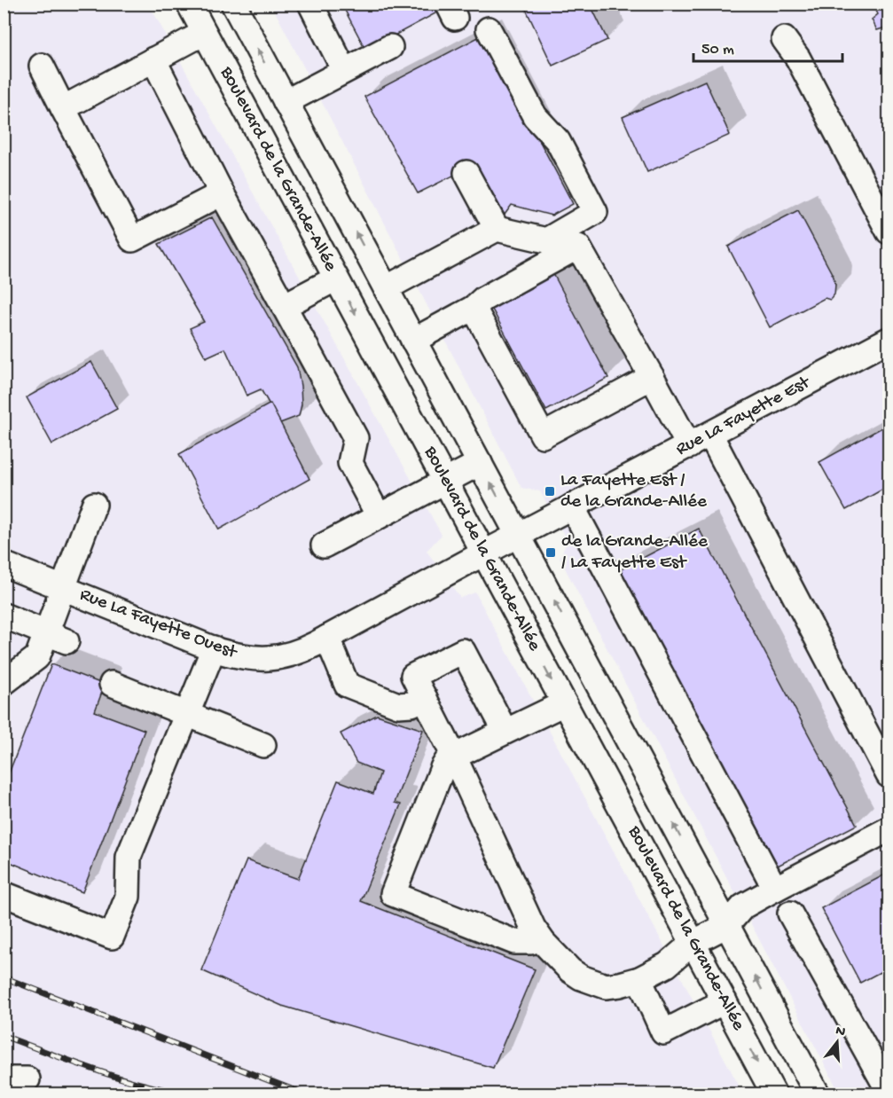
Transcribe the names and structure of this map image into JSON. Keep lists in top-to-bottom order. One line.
{"streets":{"street":["Boulevard de la Grande-Allée","Rue La Fayette Est","Rue La Fayette Ouest"]},"crossings":[["Boulevard de la Grande-Allée","Rue La Fayette Est"],["Boulevard de la Grande-Allée","Rue La Fayette Ouest"],["Rue La Fayette Est","Rue La Fayette Ouest"]],"places":{"transit":["La Fayette Est / de la Grande-Allée","de la Grande-Allée / La Fayette Est"]},"scale_bar":"50 m","north":"top"}
